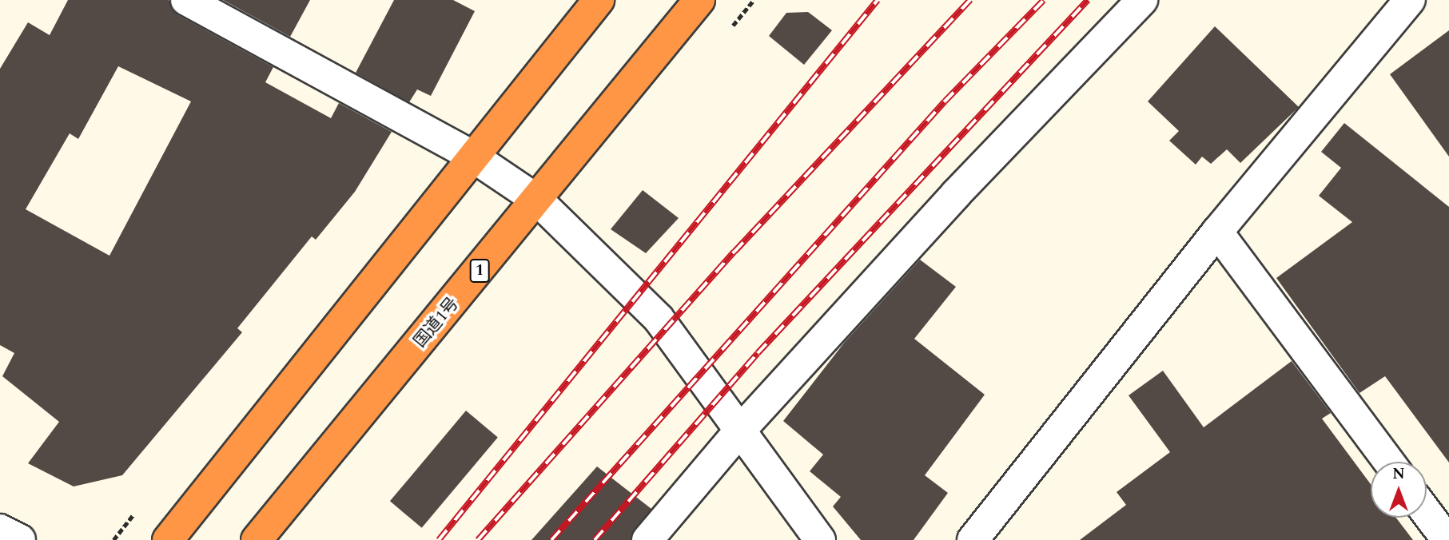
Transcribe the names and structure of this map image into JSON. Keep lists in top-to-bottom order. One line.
{"streets":{"highway":["1","国道1号"]},"north":"top"}
